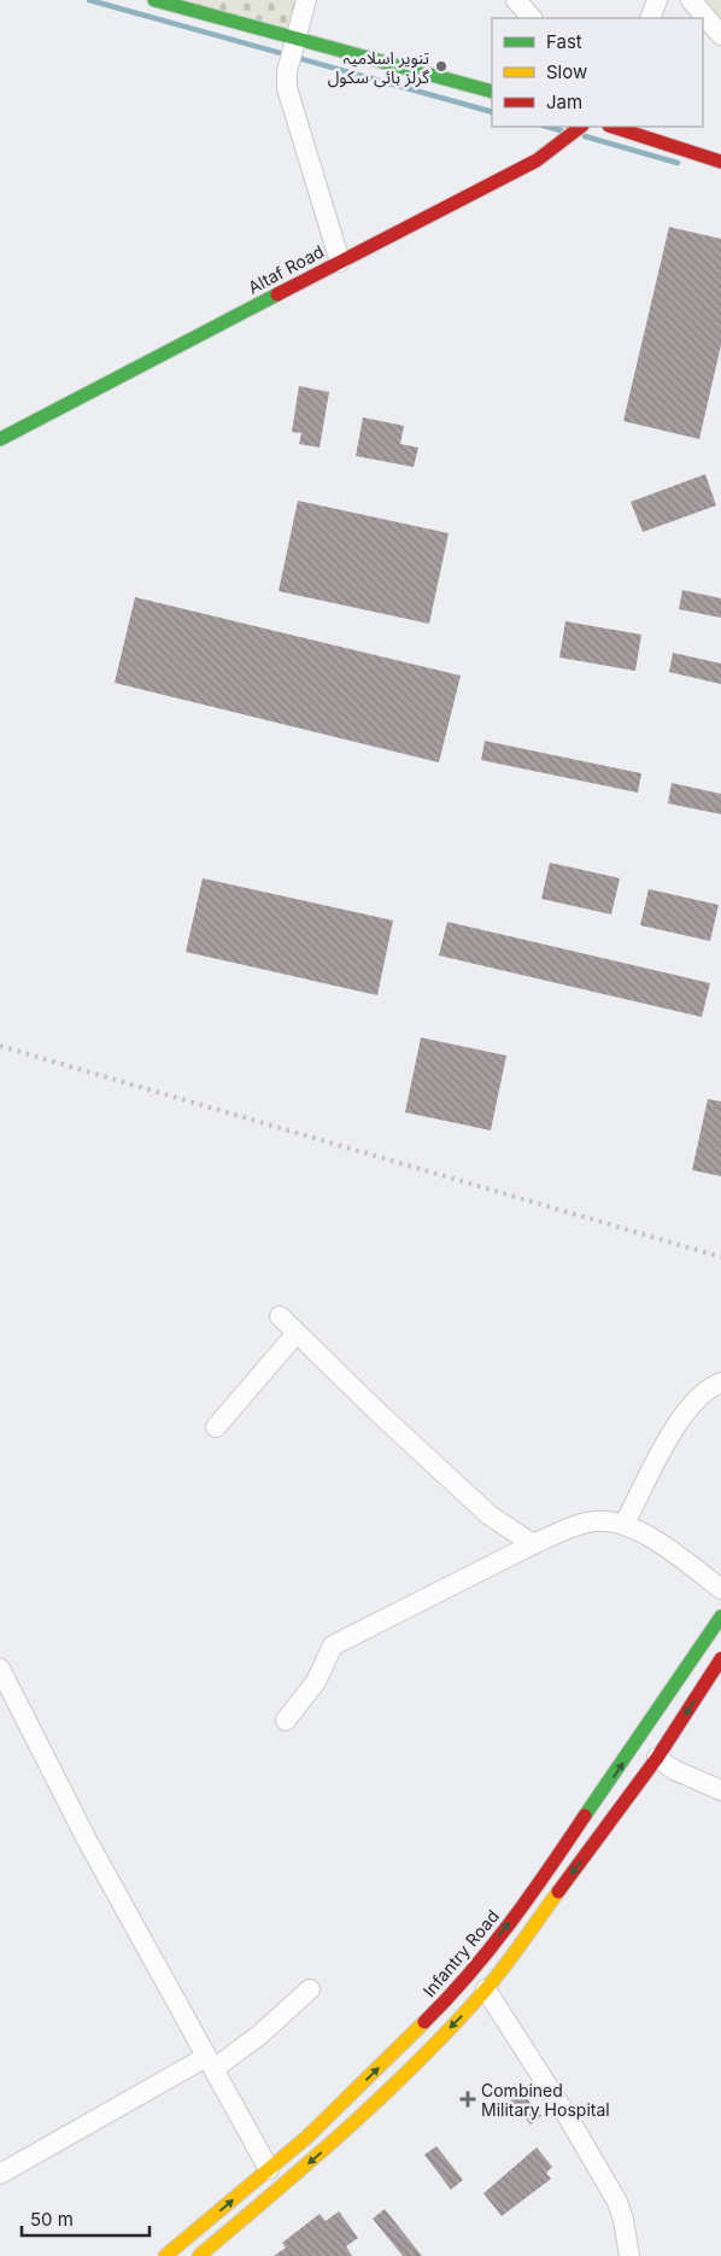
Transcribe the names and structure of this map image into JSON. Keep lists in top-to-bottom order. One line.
{"streets":{"main road":["Altaf Road","Infantry Road"]},"places":{"other":["تنویر اسلامیہ گرلز ہائی سکول"],"health":["Combined Military Hospital"]},"legend":["Fast","Slow","Jam"],"scale_bar":"50 m"}
